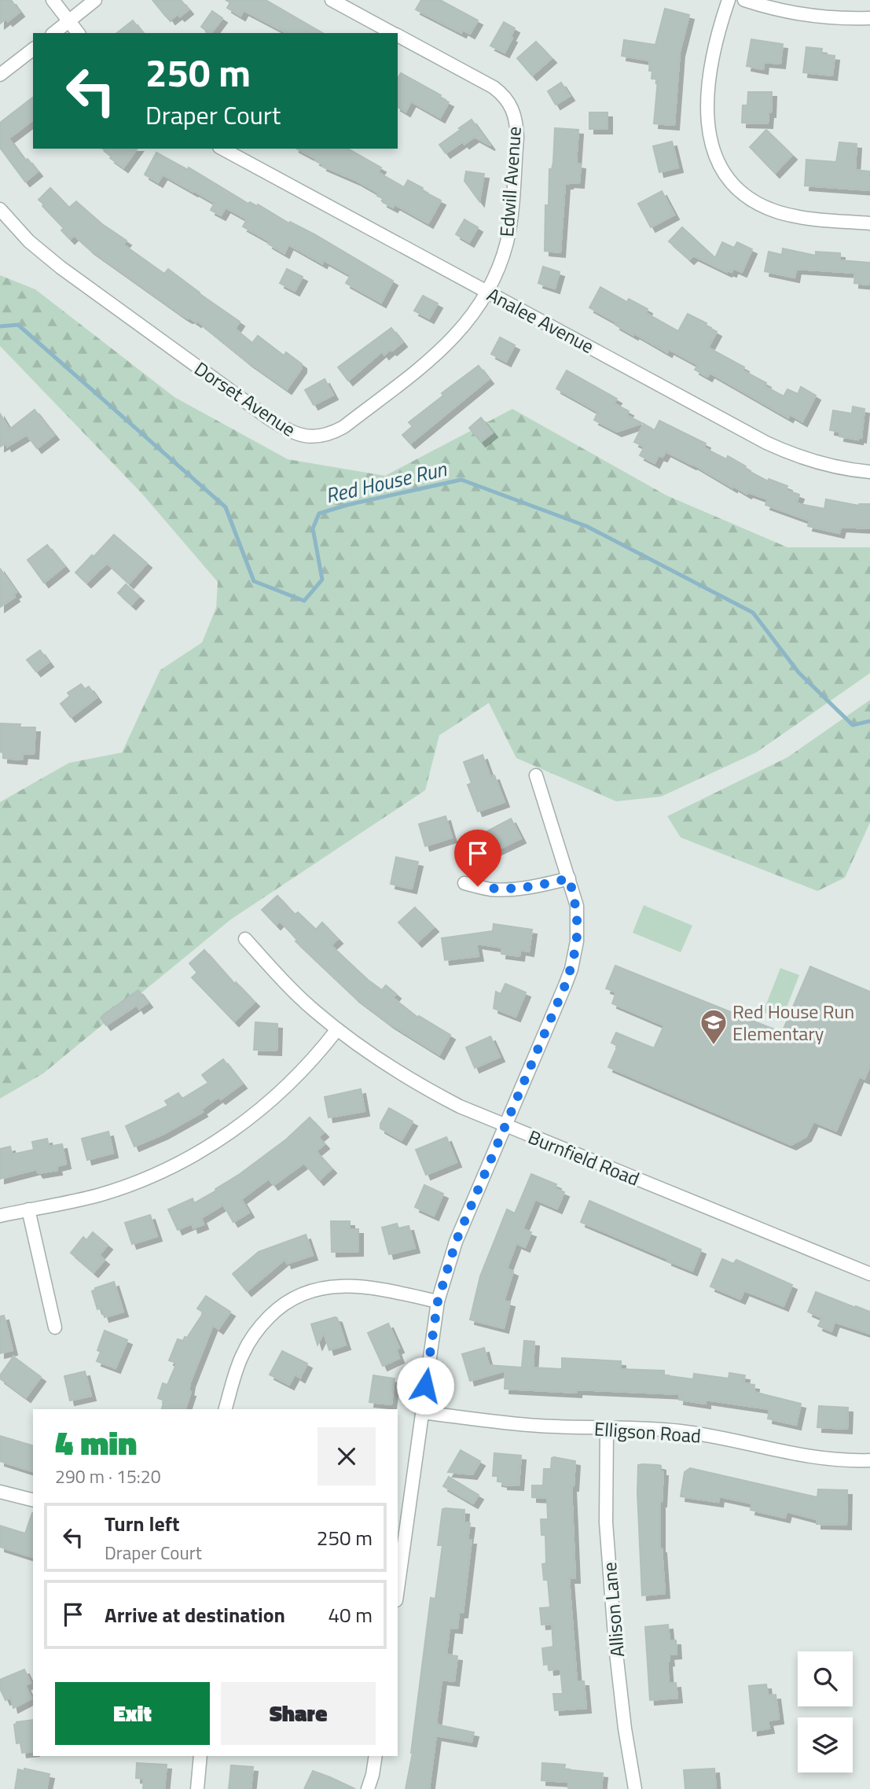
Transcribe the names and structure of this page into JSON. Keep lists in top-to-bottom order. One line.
{"streets":{"street":["Edwill Avenue","Analee Avenue","Dorset Avenue","Burnfield Road","Elligson Road","Allison Lane"]},"crossings":[["Edwill Avenue","Analee Avenue"],["Edwill Avenue","Dorset Avenue"],["Analee Avenue","Dorset Avenue"],["Elligson Road","Allison Lane"]],"water":["Red House Run"],"places":{"school or university":["Red House Run Elementary"]},"page":{"turn":["250 m","Draper Court"],"heading":["4 min","290 m · 15:20"],"list":[{"name":"Turn left","note":"Draper Court","value":"250 m"},{"name":"Arrive at destination","value":"40 m"}],"buttons":["Exit","Share"]}}
